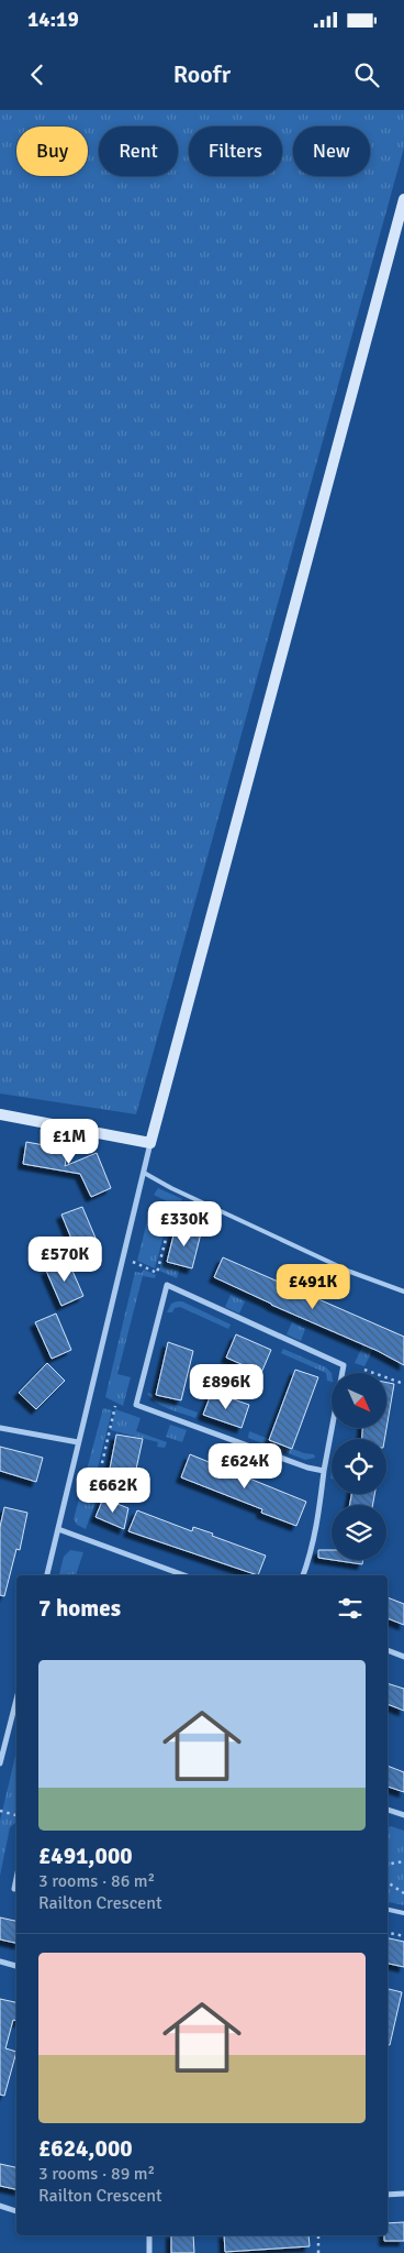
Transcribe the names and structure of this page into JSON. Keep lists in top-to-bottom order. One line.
{"north":"bottom right","page":{"status":"14:19","header":"Roofr","chip":["Buy","Rent","Filters","New"],"price":["£1M","£330K","£570K","£491K","£896K","£624K","£662K"],"heading":"7 homes","list":[{"name":"£491,000","note":"3 rooms · 86 m² · Railton Crescent"},{"name":"£624,000","note":"3 rooms · 89 m² · Railton Crescent"}]}}
